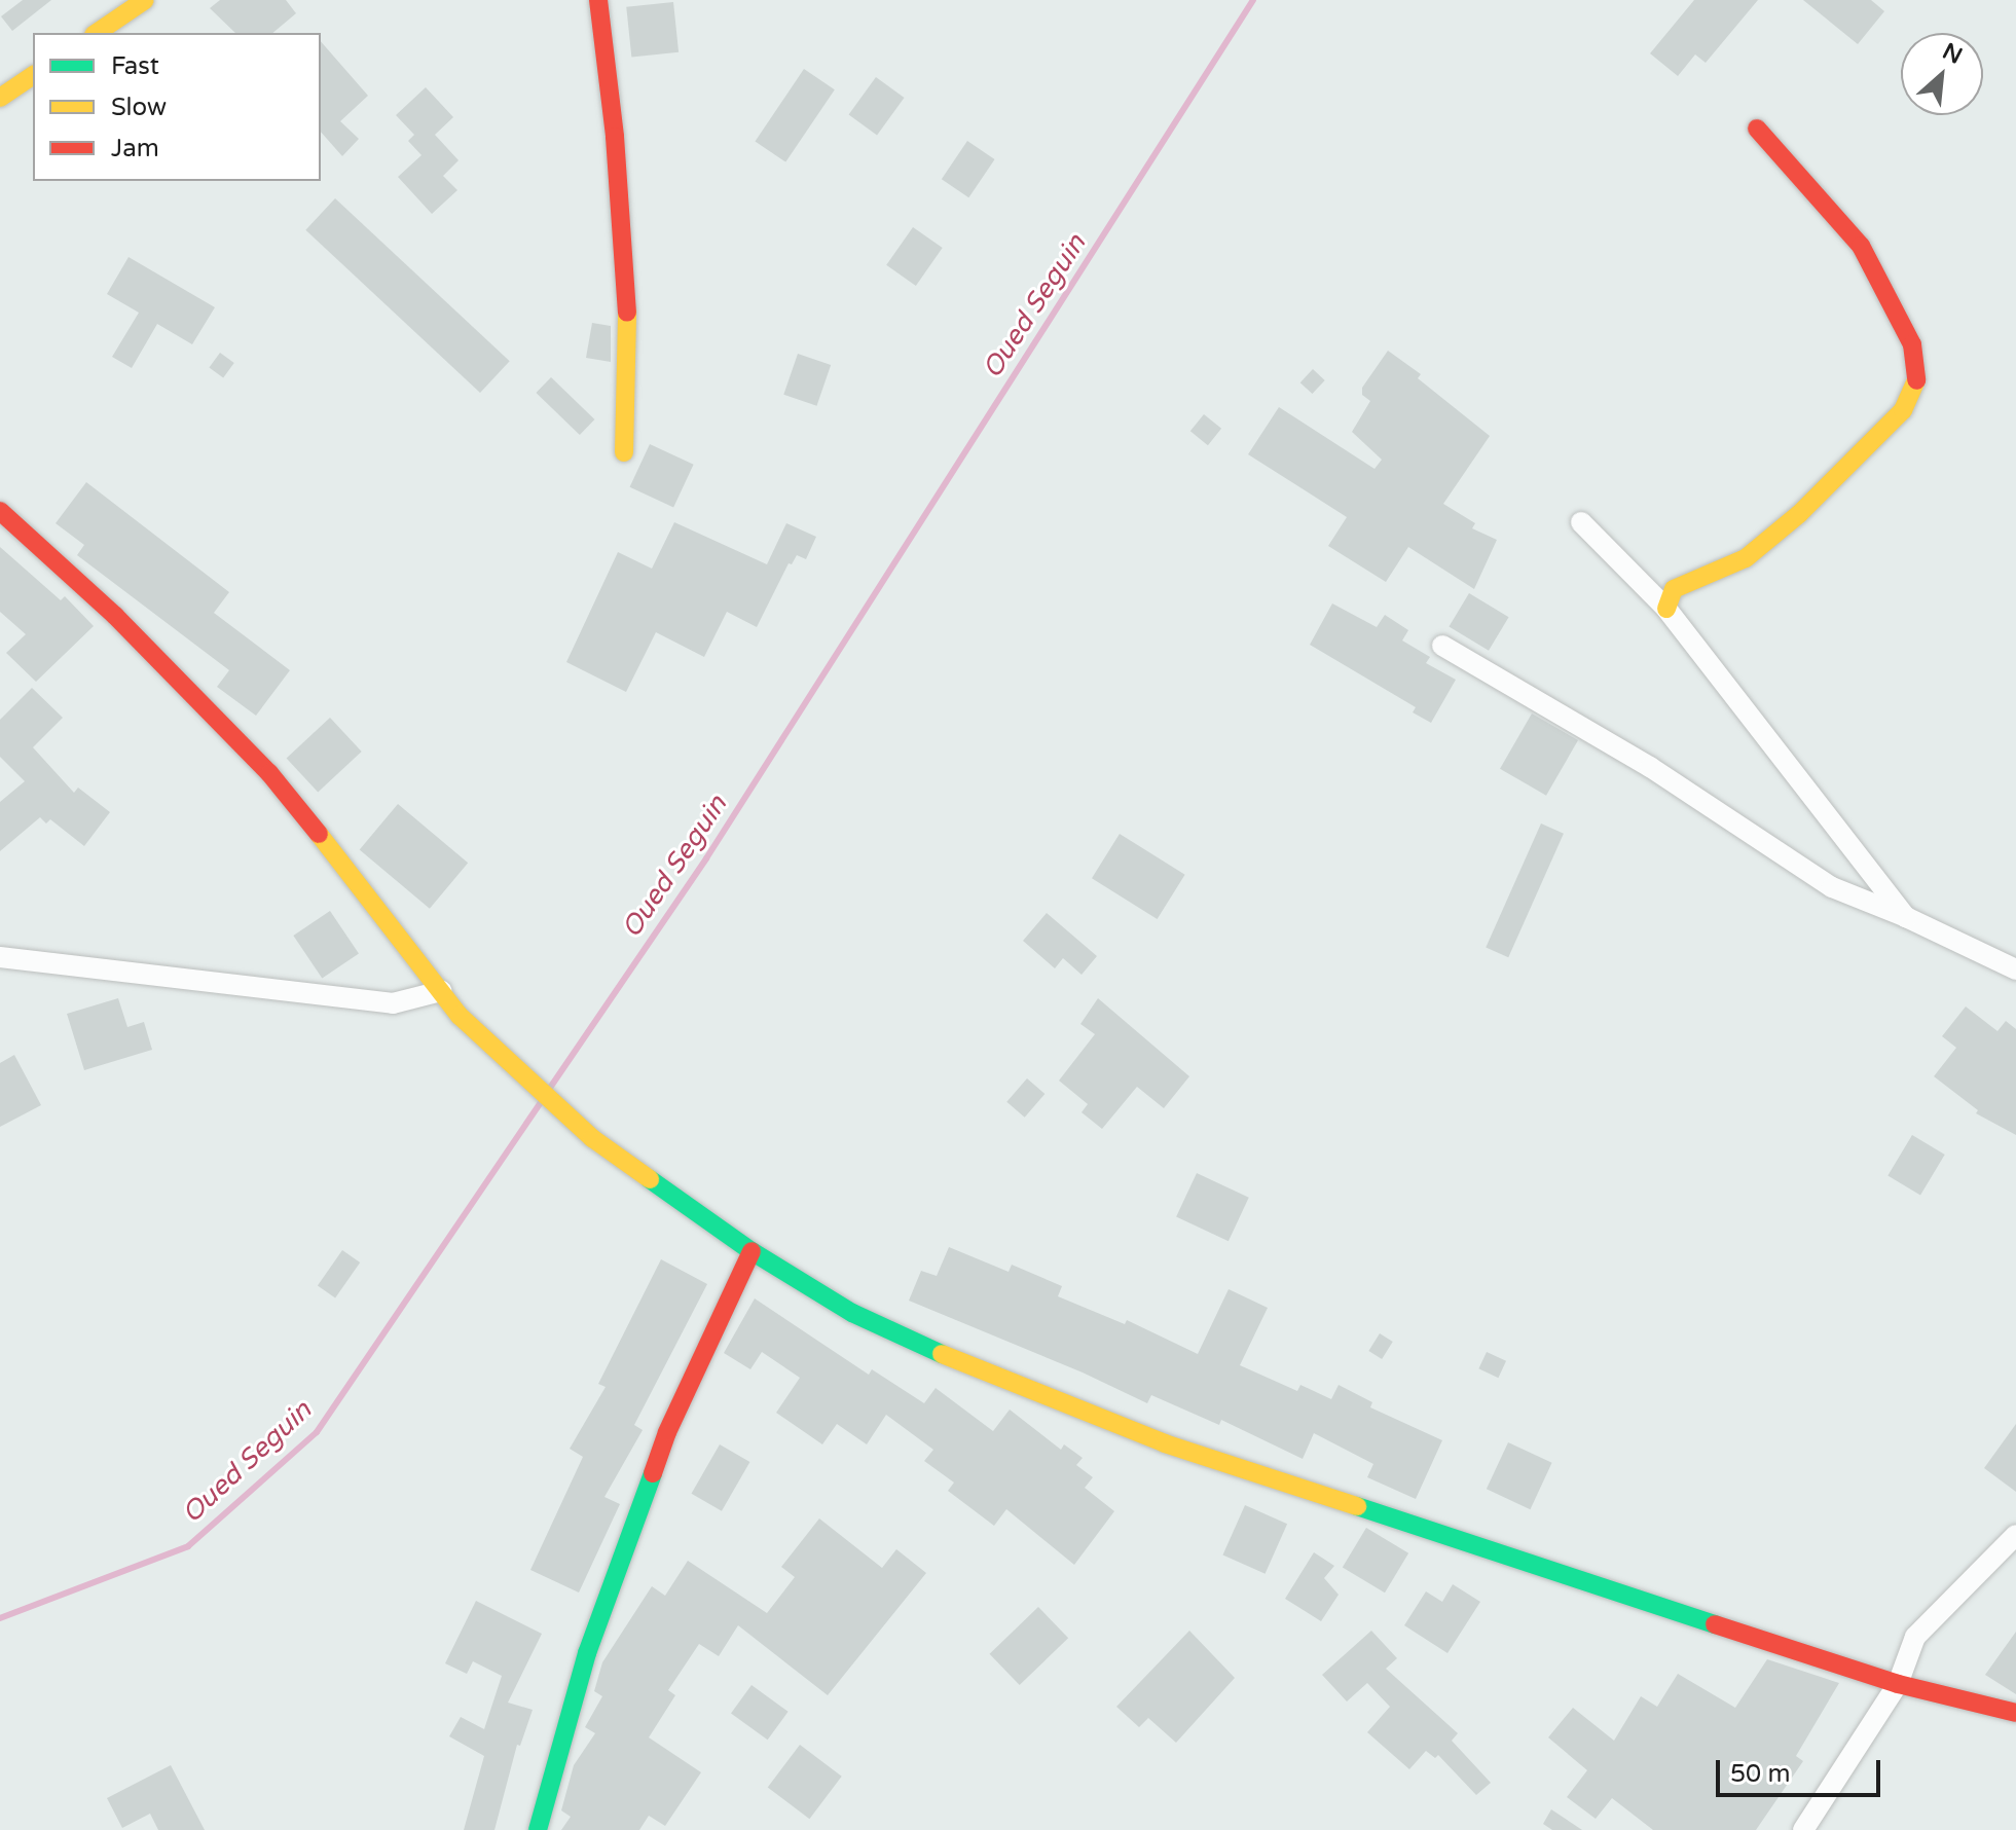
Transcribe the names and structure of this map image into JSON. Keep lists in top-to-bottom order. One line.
{"water":["Oued Seguin"],"legend":["Fast","Slow","Jam"],"scale_bar":"50 m","north":"top right"}
